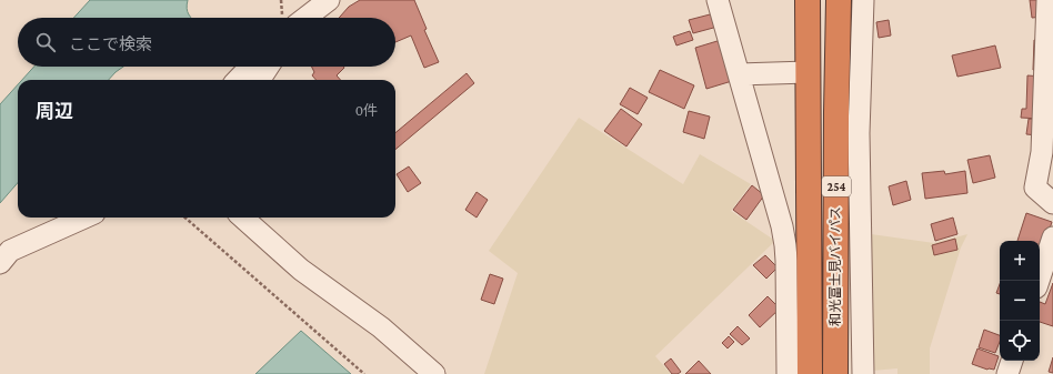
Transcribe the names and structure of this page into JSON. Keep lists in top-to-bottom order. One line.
{"streets":{"highway":["254","和光富士見バイパス"]},"page":{"search":"ここで検索","heading":["周辺","0件"],"map_buttons":["+","−"]}}
